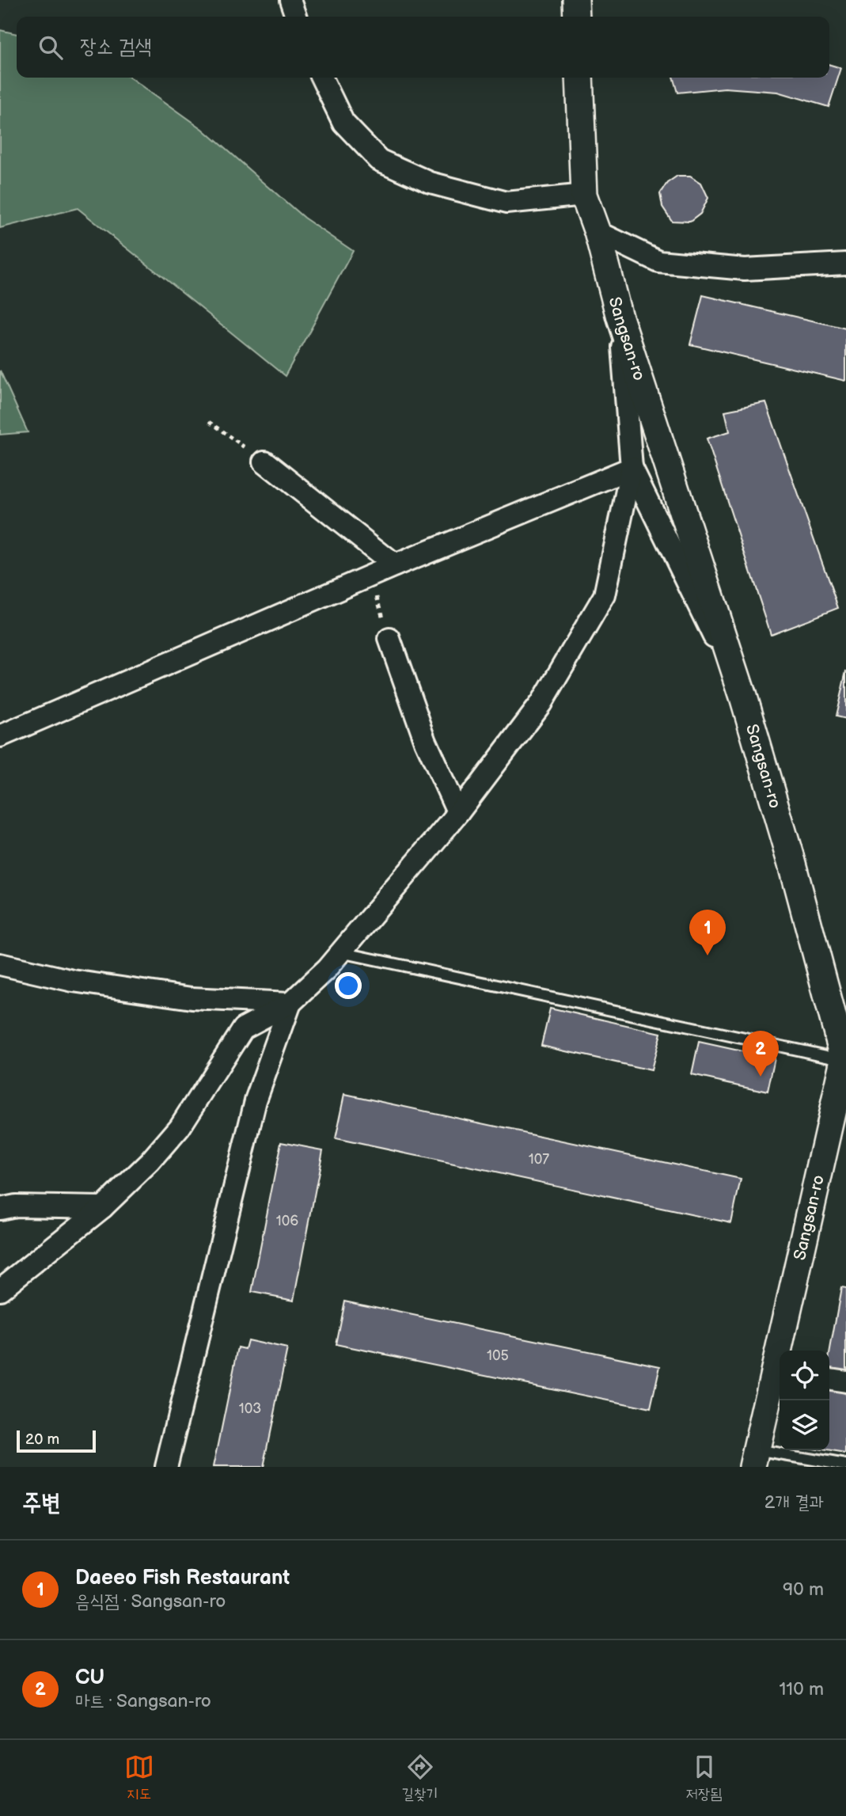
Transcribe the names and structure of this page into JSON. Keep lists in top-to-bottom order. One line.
{"streets":{"street":["Sangsan-ro"]},"house_numbers":["107","106","105","103"],"scale_bar":"20 m","page":{"search":"장소 검색","pins":["1","2"],"scale":"20 m","heading":["주변","2개 결과"],"list":[{"mark":"1","name":"Daeeo Fish Restaurant","note":"음식점 · Sangsan-ro","value":"90 m"},{"mark":"2","name":"CU","note":"마트 · Sangsan-ro","value":"110 m"}],"nav":["지도","길찾기","저장됨"]}}
